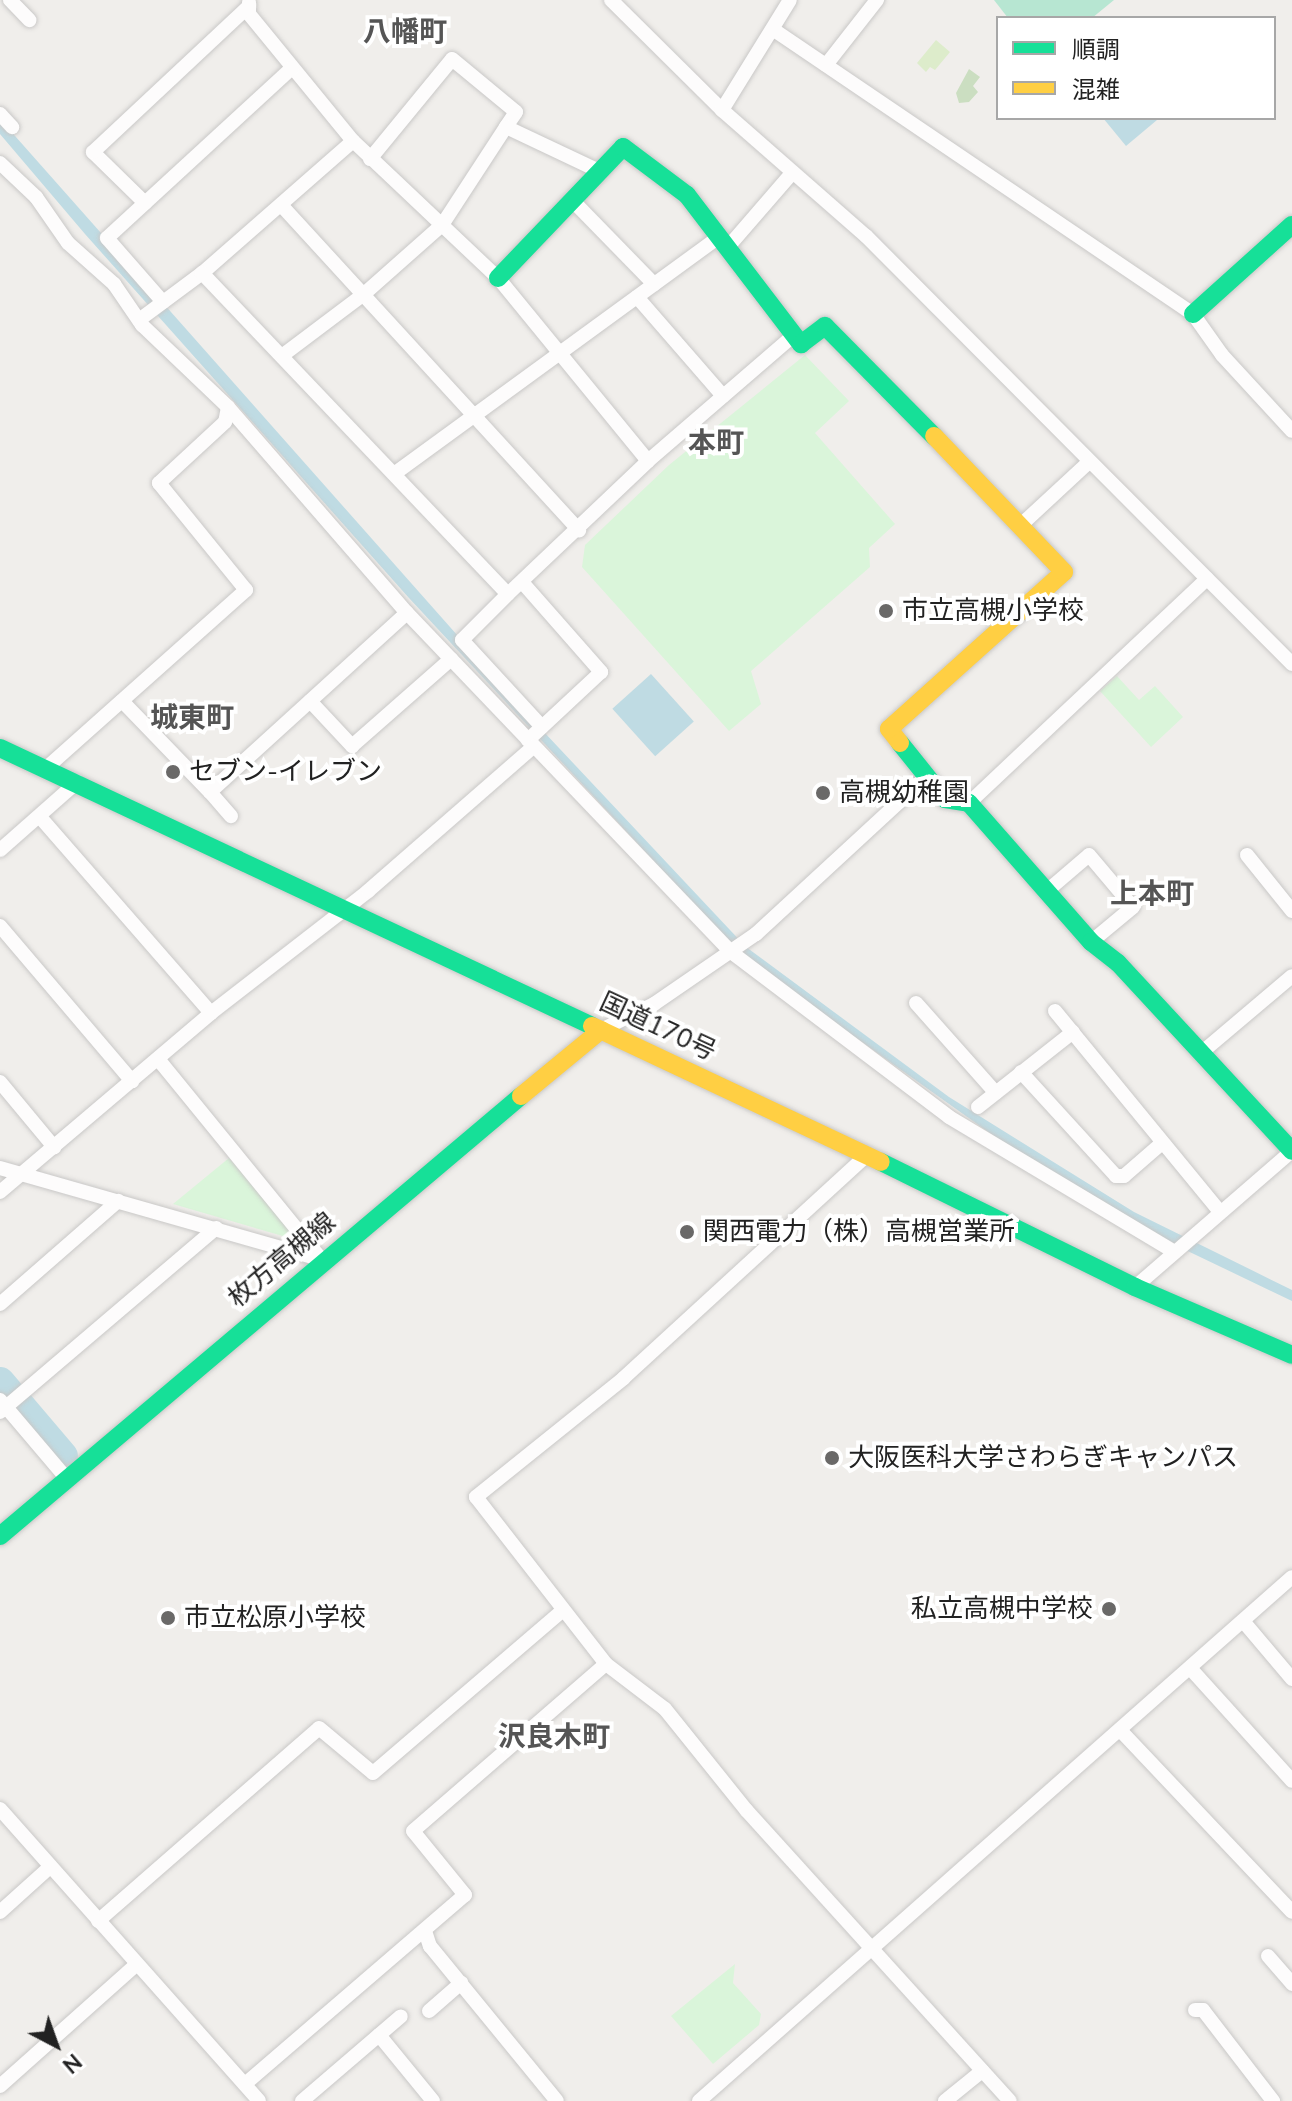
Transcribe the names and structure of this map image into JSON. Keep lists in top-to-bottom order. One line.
{"streets":{"main road":["国道170号","枚方高槻線"]},"crossings":[["国道170号","枚方高槻線"]],"districts":["八幡町","本町","城東町","上本町","沢良木町"],"places":["市立高槻小学校","セブン-イレブン","高槻幼稚園","関西電力（株）高槻営業所","大阪医科大学さわらぎキャンパス","私立高槻中学校","市立松原小学校"],"legend":["順調","混雑"],"north":"bottom right"}
